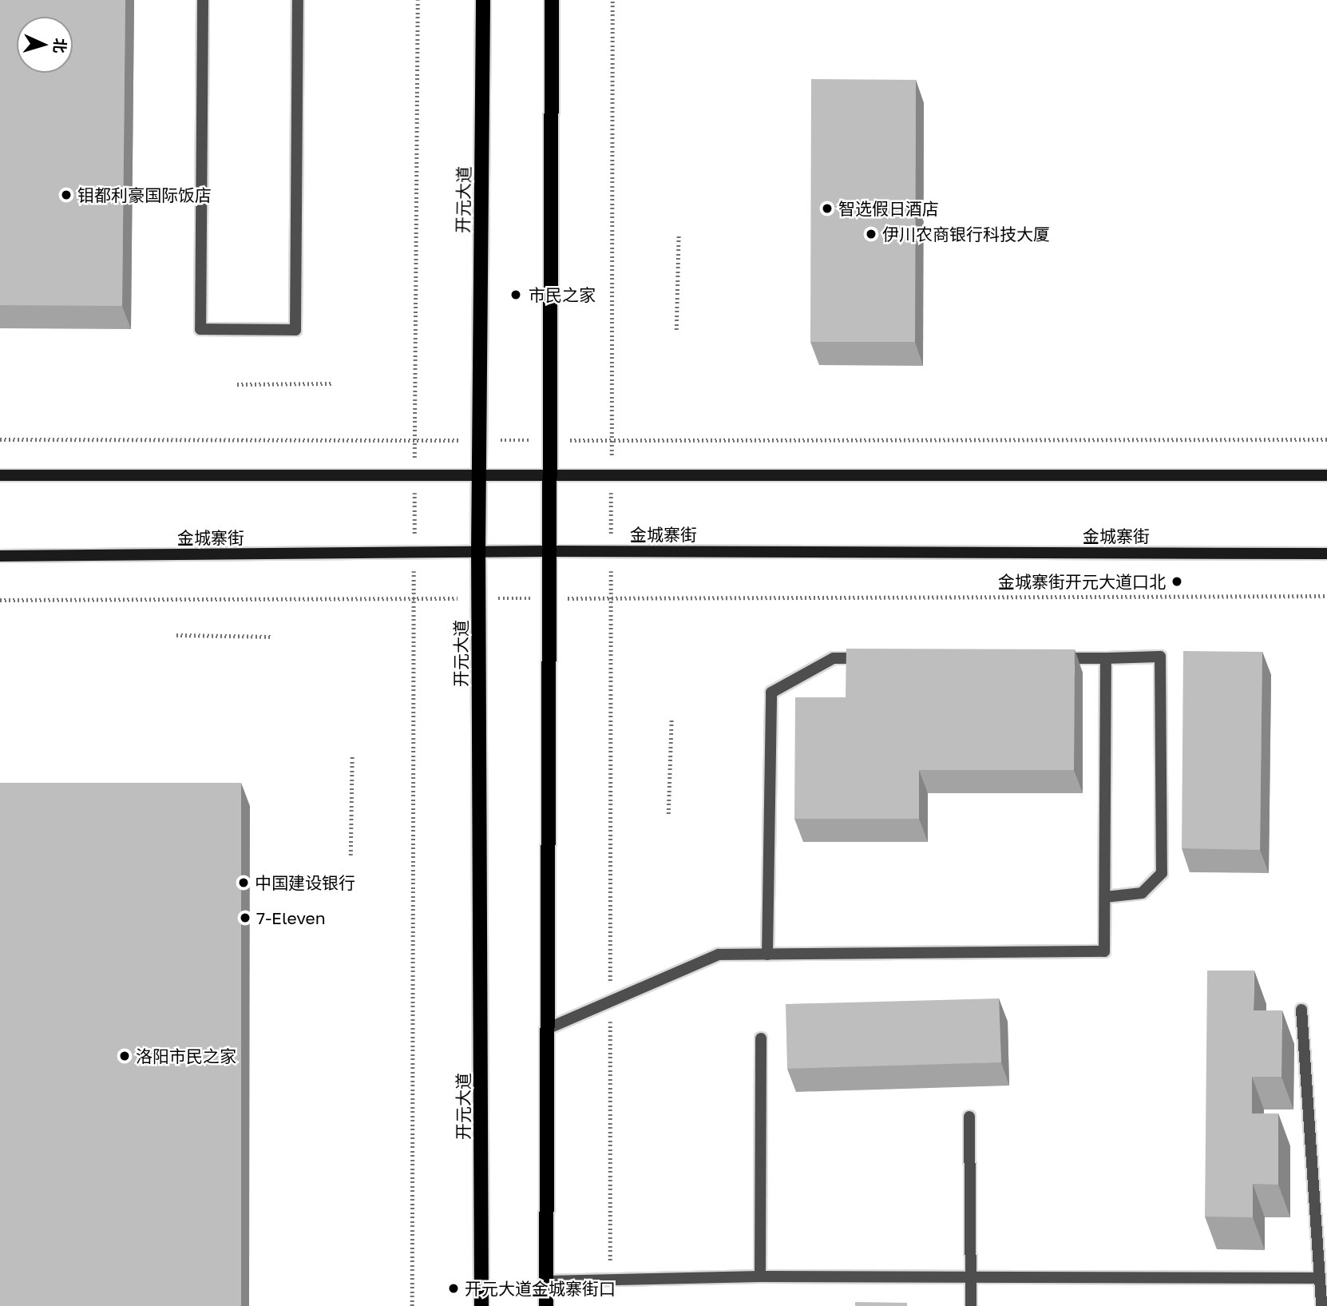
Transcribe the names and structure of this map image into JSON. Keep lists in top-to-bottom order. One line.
{"streets":{"main road":["开元大道","金城寨街"]},"crossings":[["开元大道","金城寨街"]],"places":["钼都利豪国际饭店","智选假日酒店","伊川农商银行科技大厦","市民之家","金城寨街开元大道口北","中国建设银行","7-Eleven","洛阳市民之家","开元大道金城寨街口"],"north":"right"}
